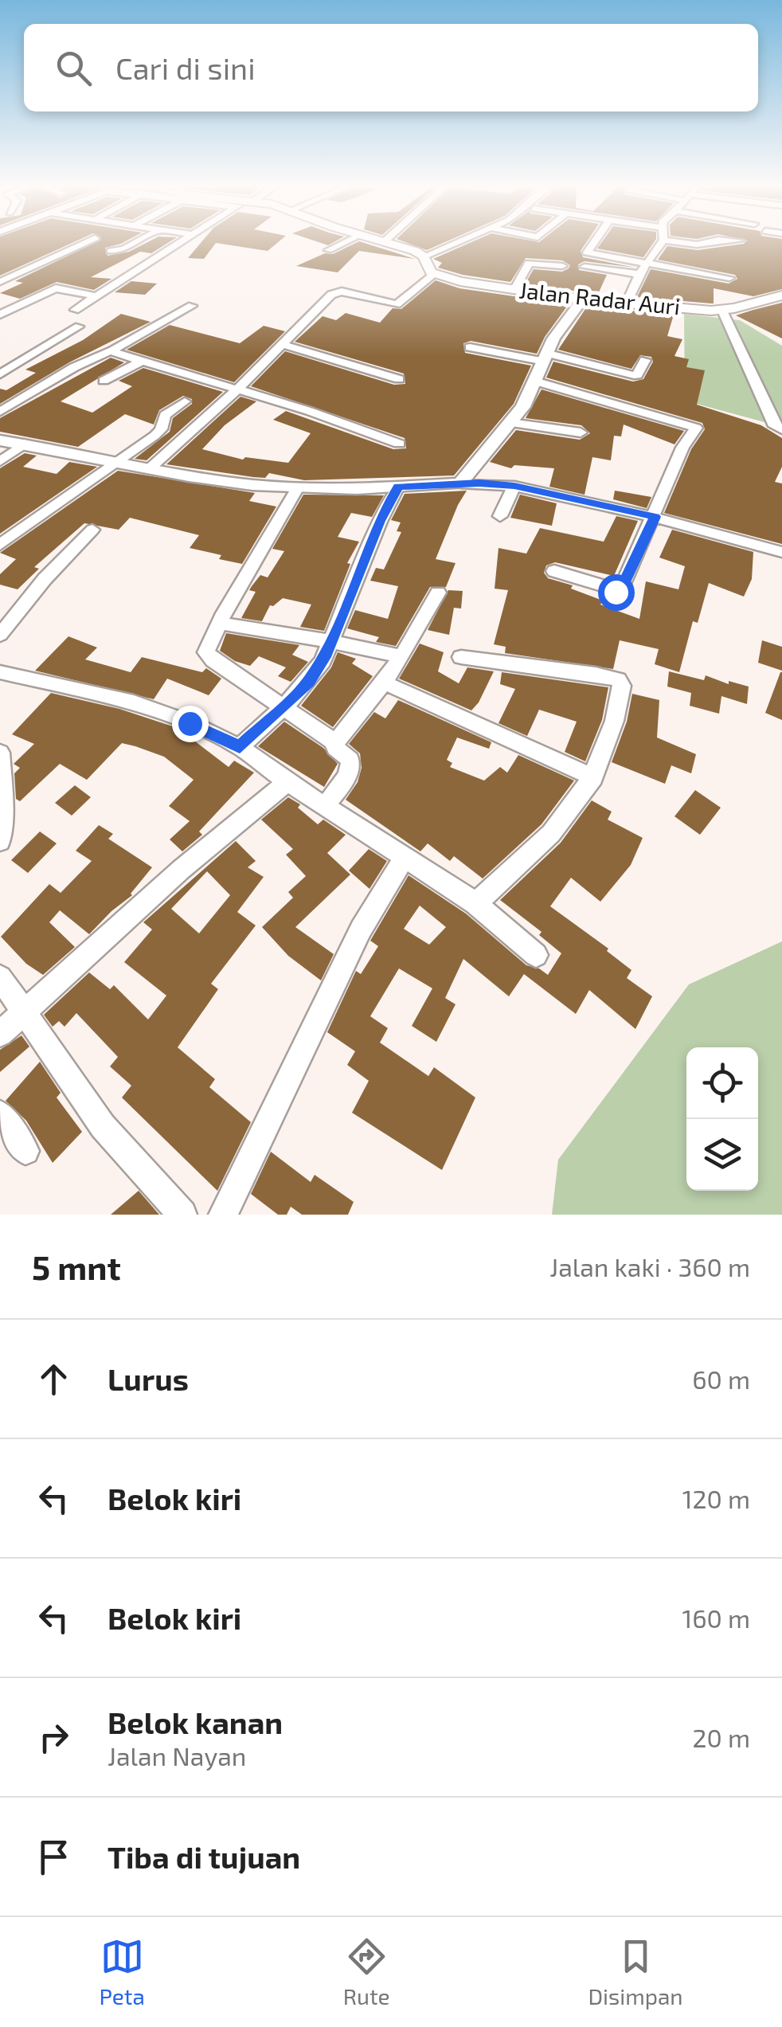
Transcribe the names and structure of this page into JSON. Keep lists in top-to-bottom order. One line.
{"streets":{"main road":["Jalan Radar Auri"]},"page":{"search":"Cari di sini","heading":["5 mnt","Jalan kaki · 360 m"],"list":[["Lurus","60 m"],["Belok kiri","120 m"],["Belok kiri","160 m"],["Belok kanan","Jalan Nayan","20 m"],"Tiba di tujuan"],"nav":["Peta","Rute","Disimpan"]}}
